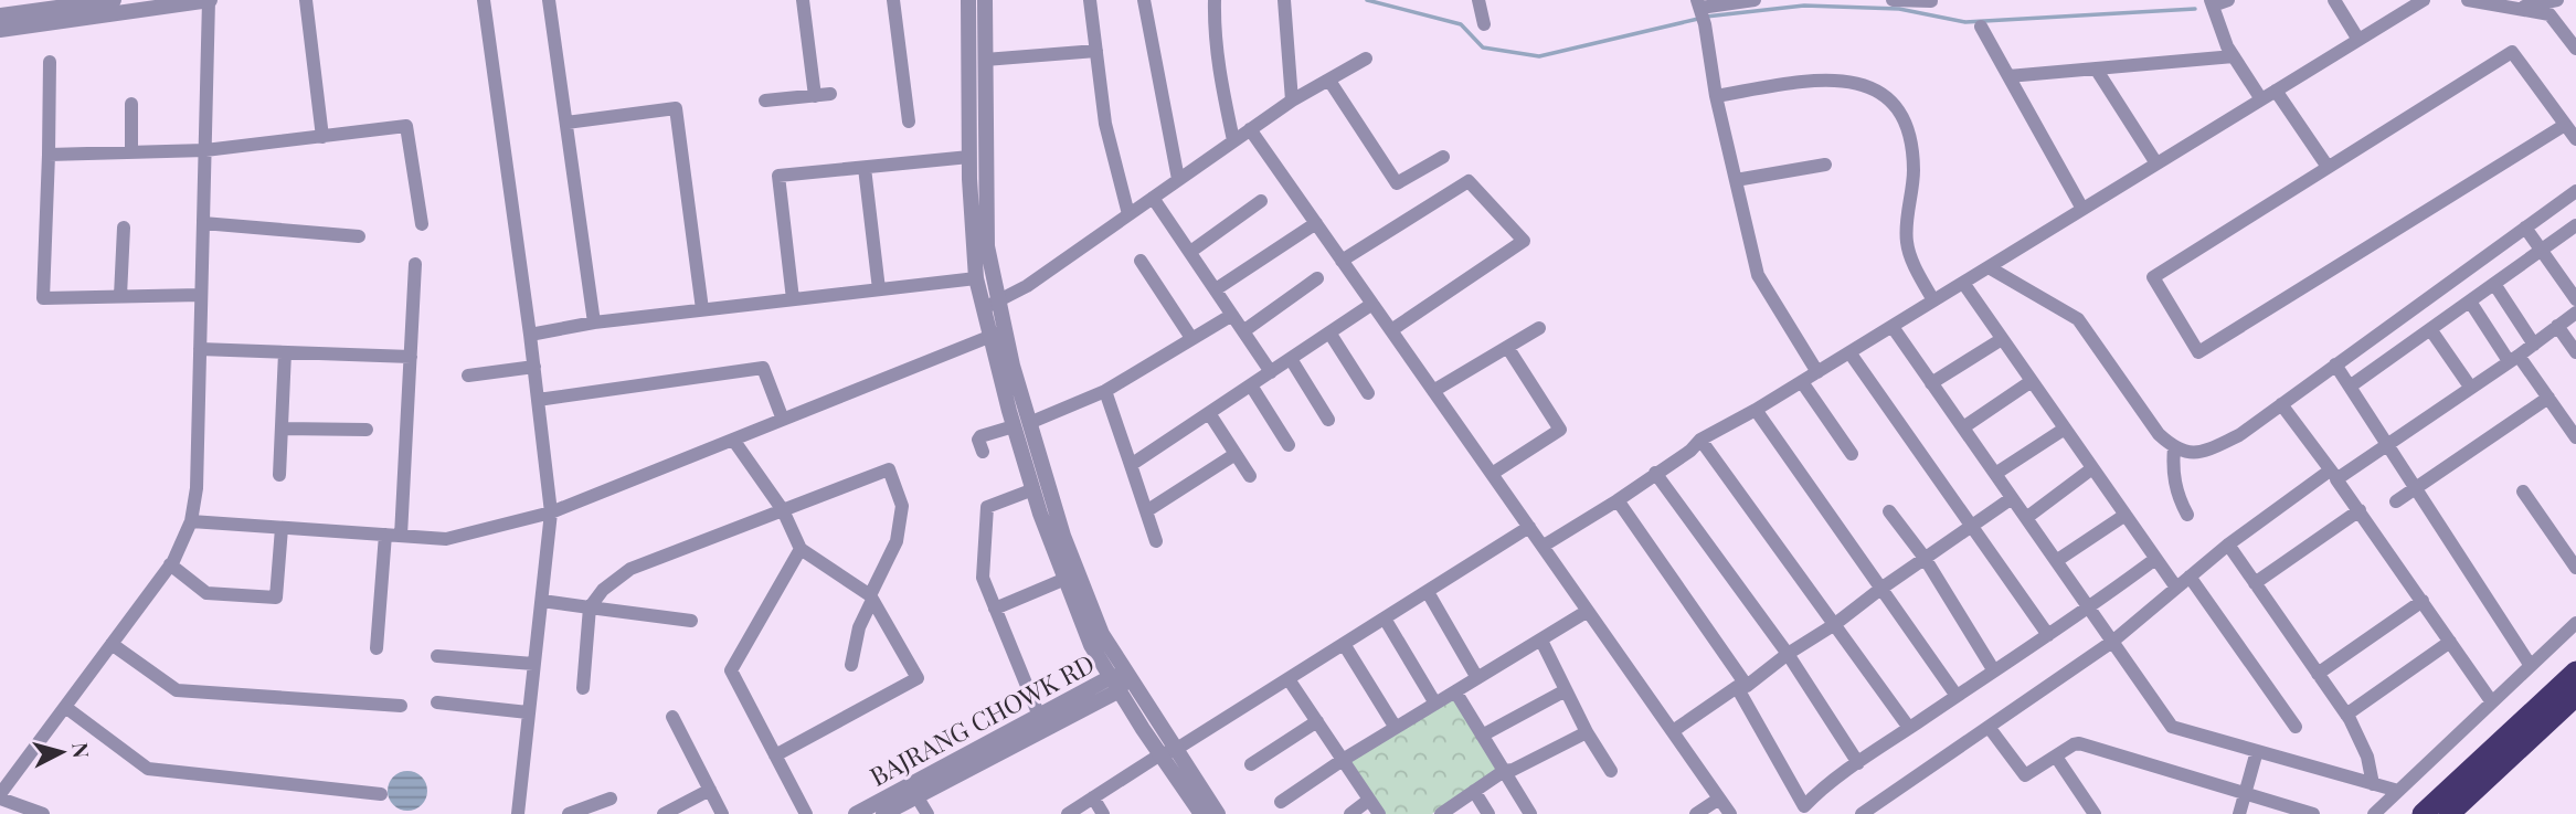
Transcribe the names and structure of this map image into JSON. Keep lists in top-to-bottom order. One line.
{"streets":{"street":["BAJRANG CHOWK RD"]},"north":"right"}
